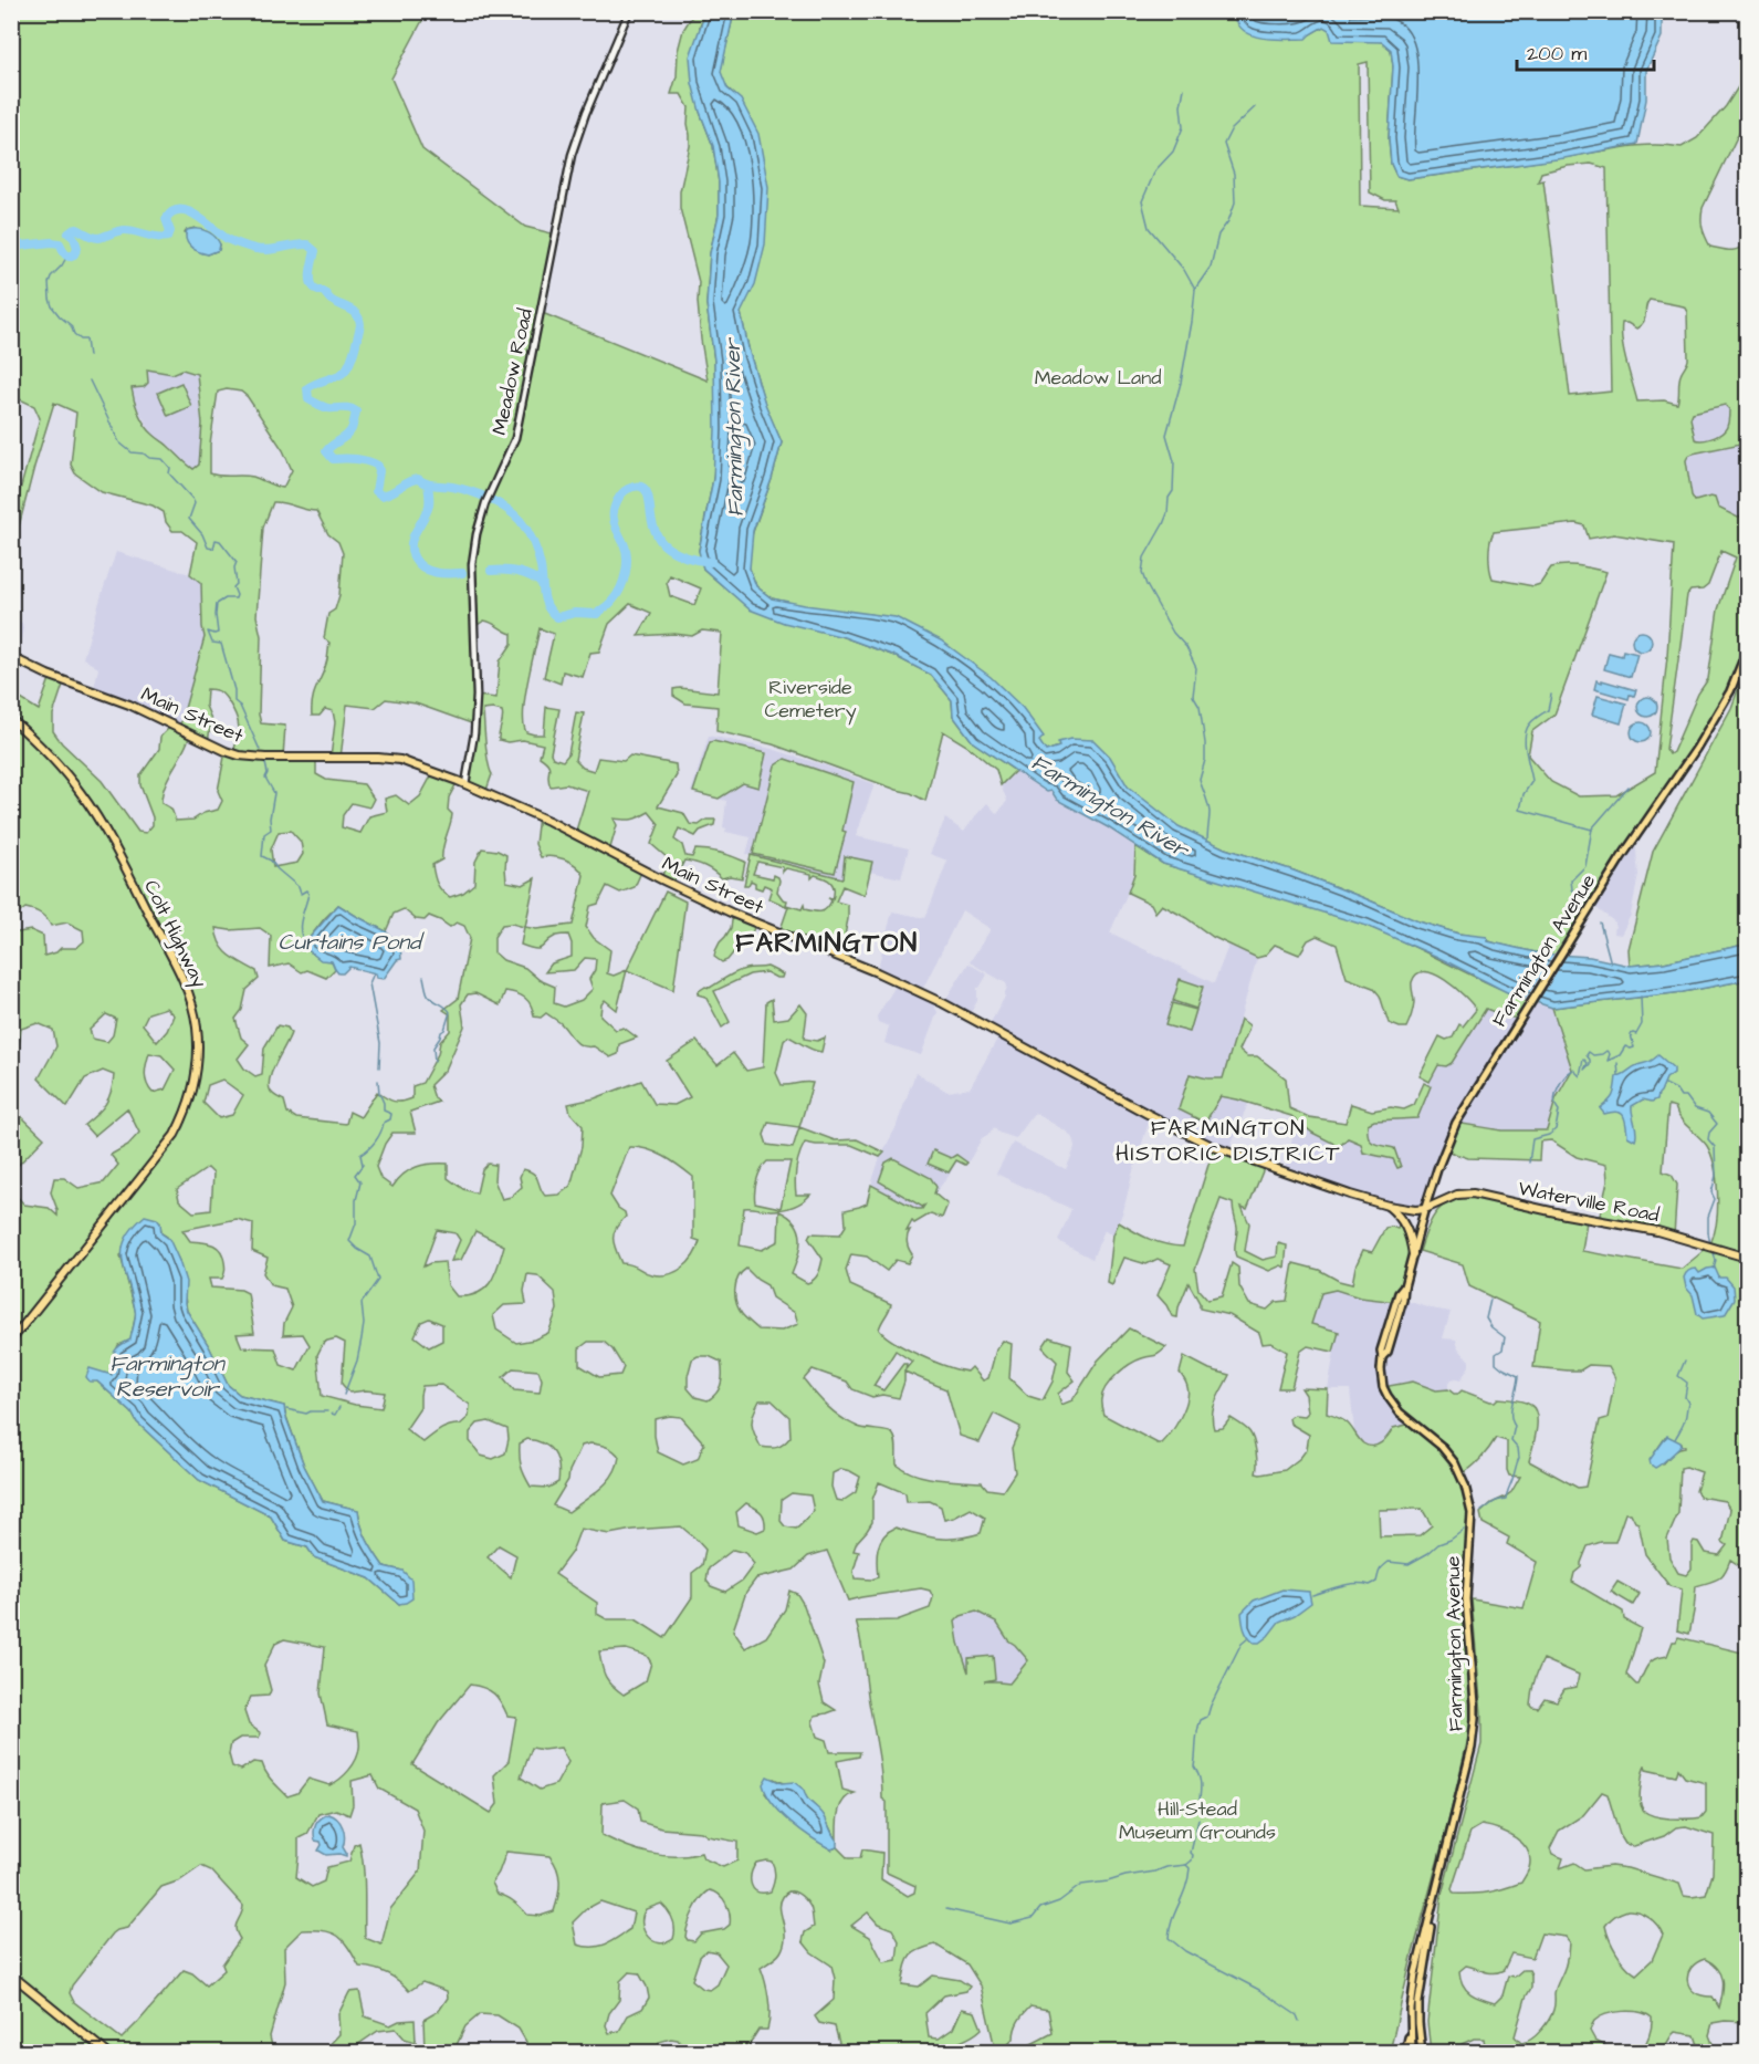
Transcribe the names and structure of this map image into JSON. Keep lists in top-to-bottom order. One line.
{"streets":{"highway":["Main Street","Colt Highway","Waterville Road"],"main road":["Farmington Avenue"],"street":["Meadow Road"]},"crossings":[["Meadow Road","Main Street"],["Main Street","Farmington Avenue"],["Main Street","Waterville Road"],["Farmington Avenue","Waterville Road"]],"districts":["FARMINGTON","FARMINGTON HISTORIC DISTRICT"],"water":["Farmington River","Curtains Pond","Farmington Reservoir"],"parks":["Meadow Land","Riverside Cemetery","Hill-Stead Museum Grounds"],"scale_bar":"200 m"}
